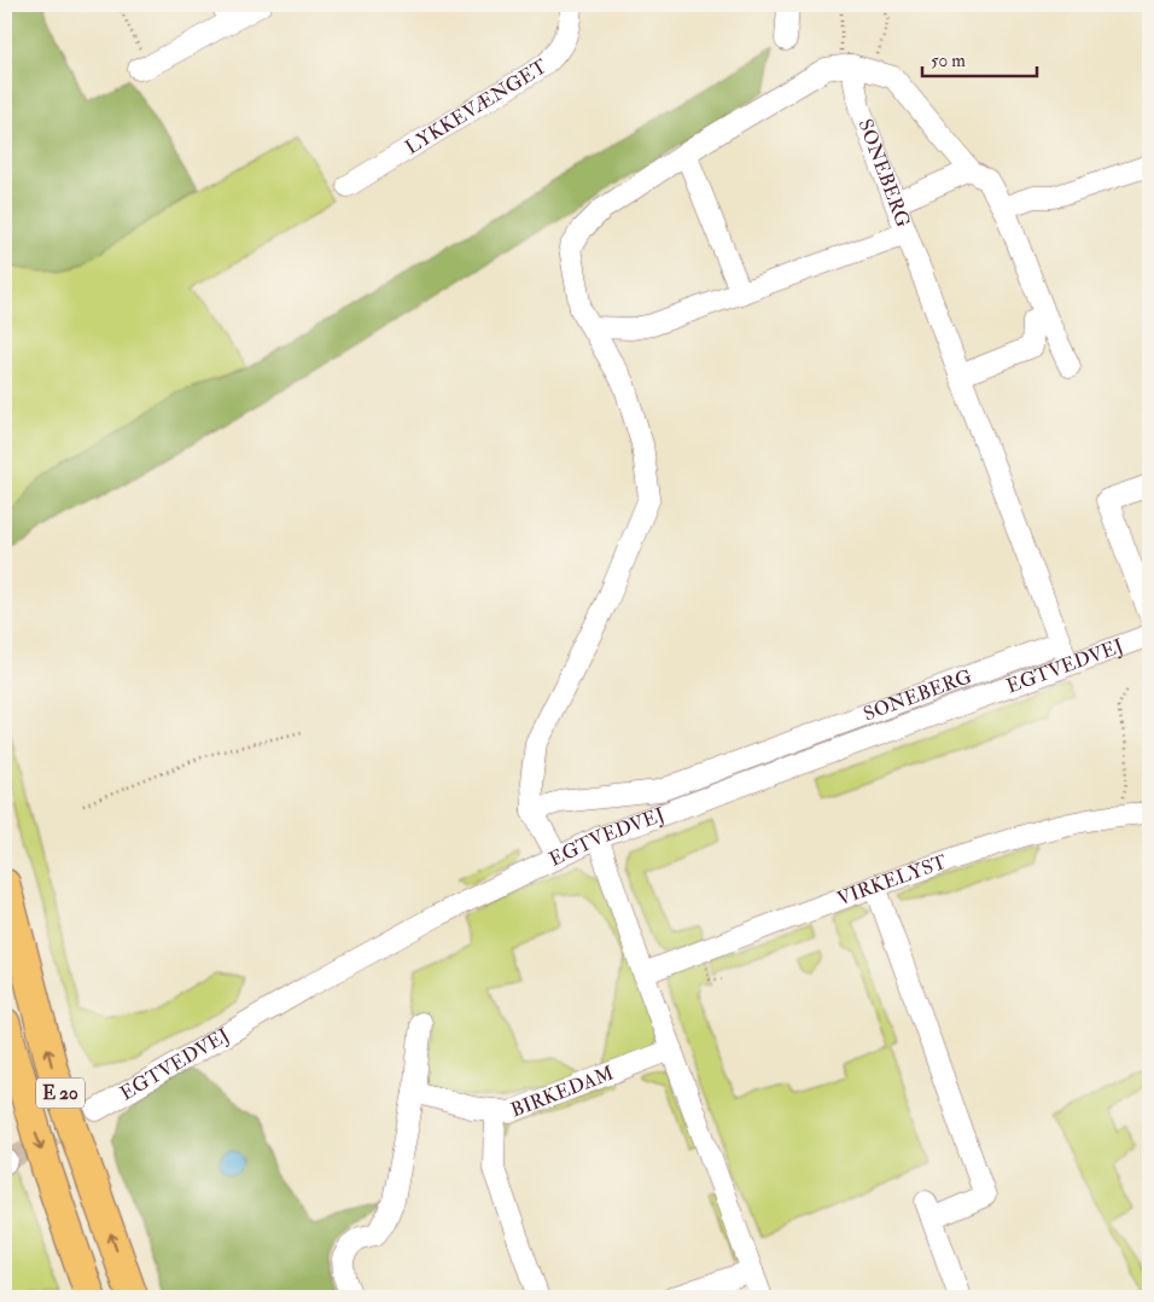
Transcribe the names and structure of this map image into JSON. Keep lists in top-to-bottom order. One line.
{"streets":{"highway":["E 20"],"street":["LYKKEVÆNGET","SONEBERG","EGTVEDVEJ","VIRKELYST","BIRKEDAM"]},"scale_bar":"50 m"}
